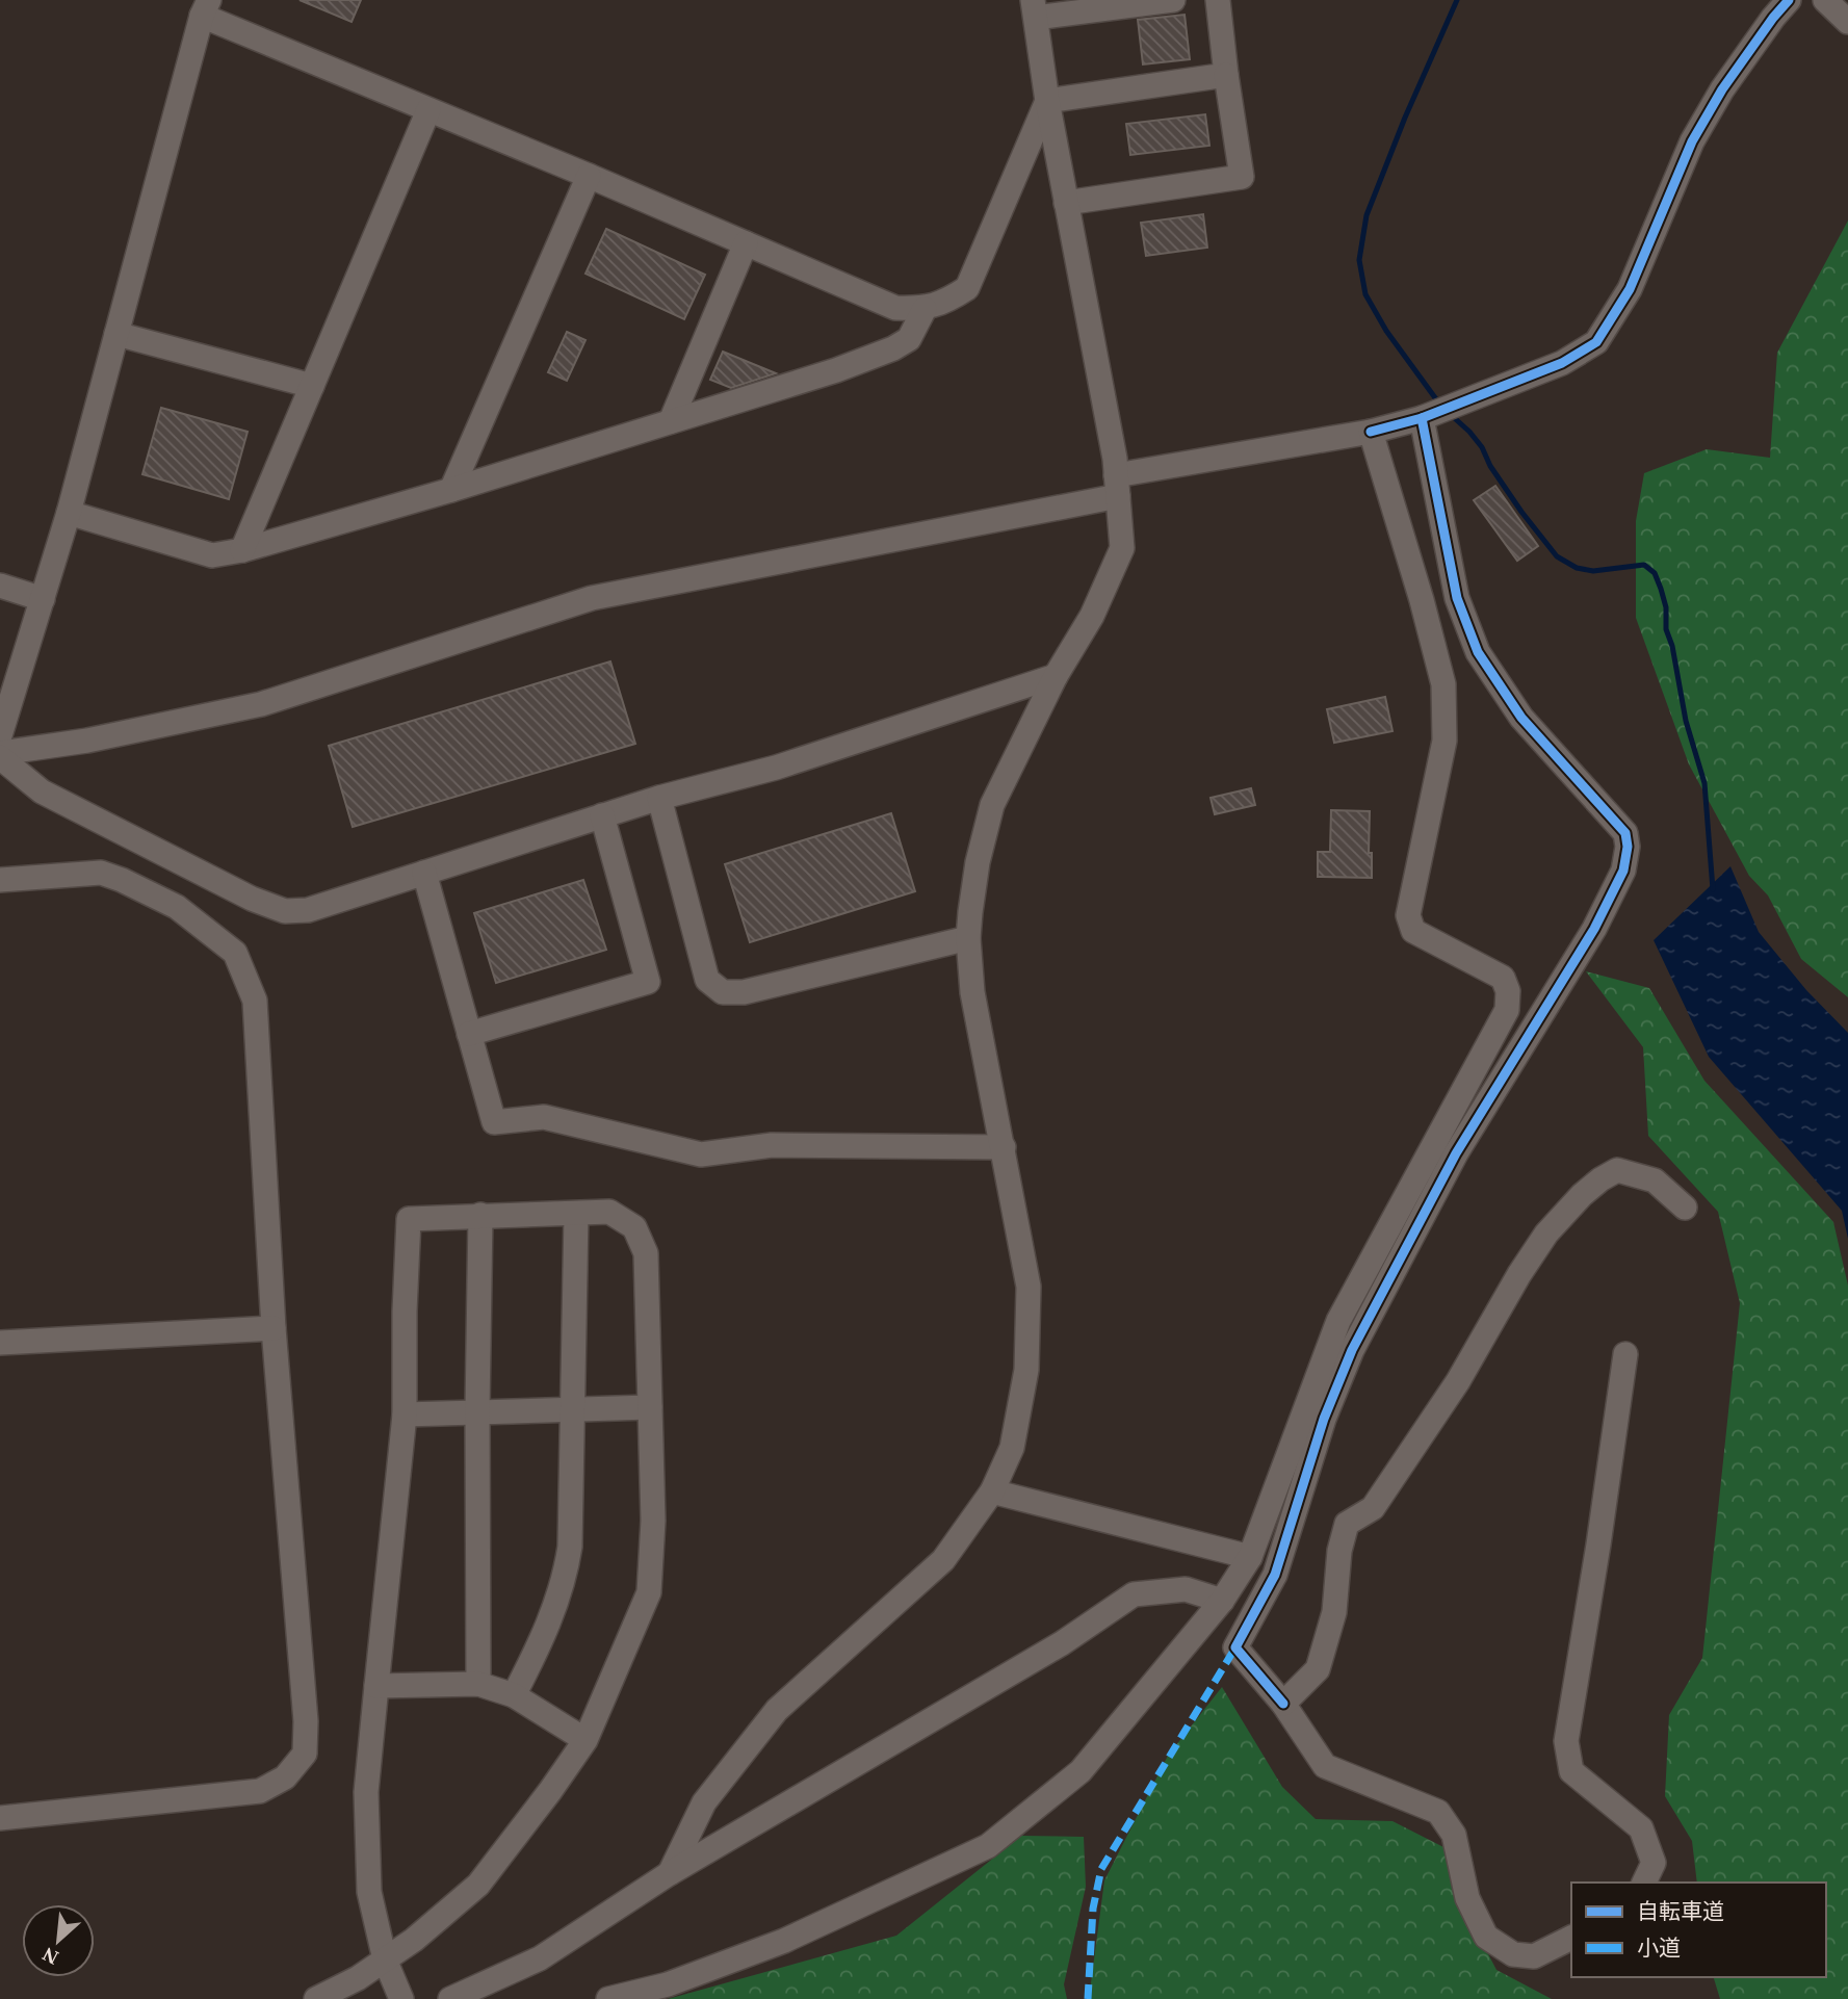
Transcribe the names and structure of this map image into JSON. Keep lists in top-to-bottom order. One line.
{"legend":["自転車道","小道"],"north":"bottom left"}
